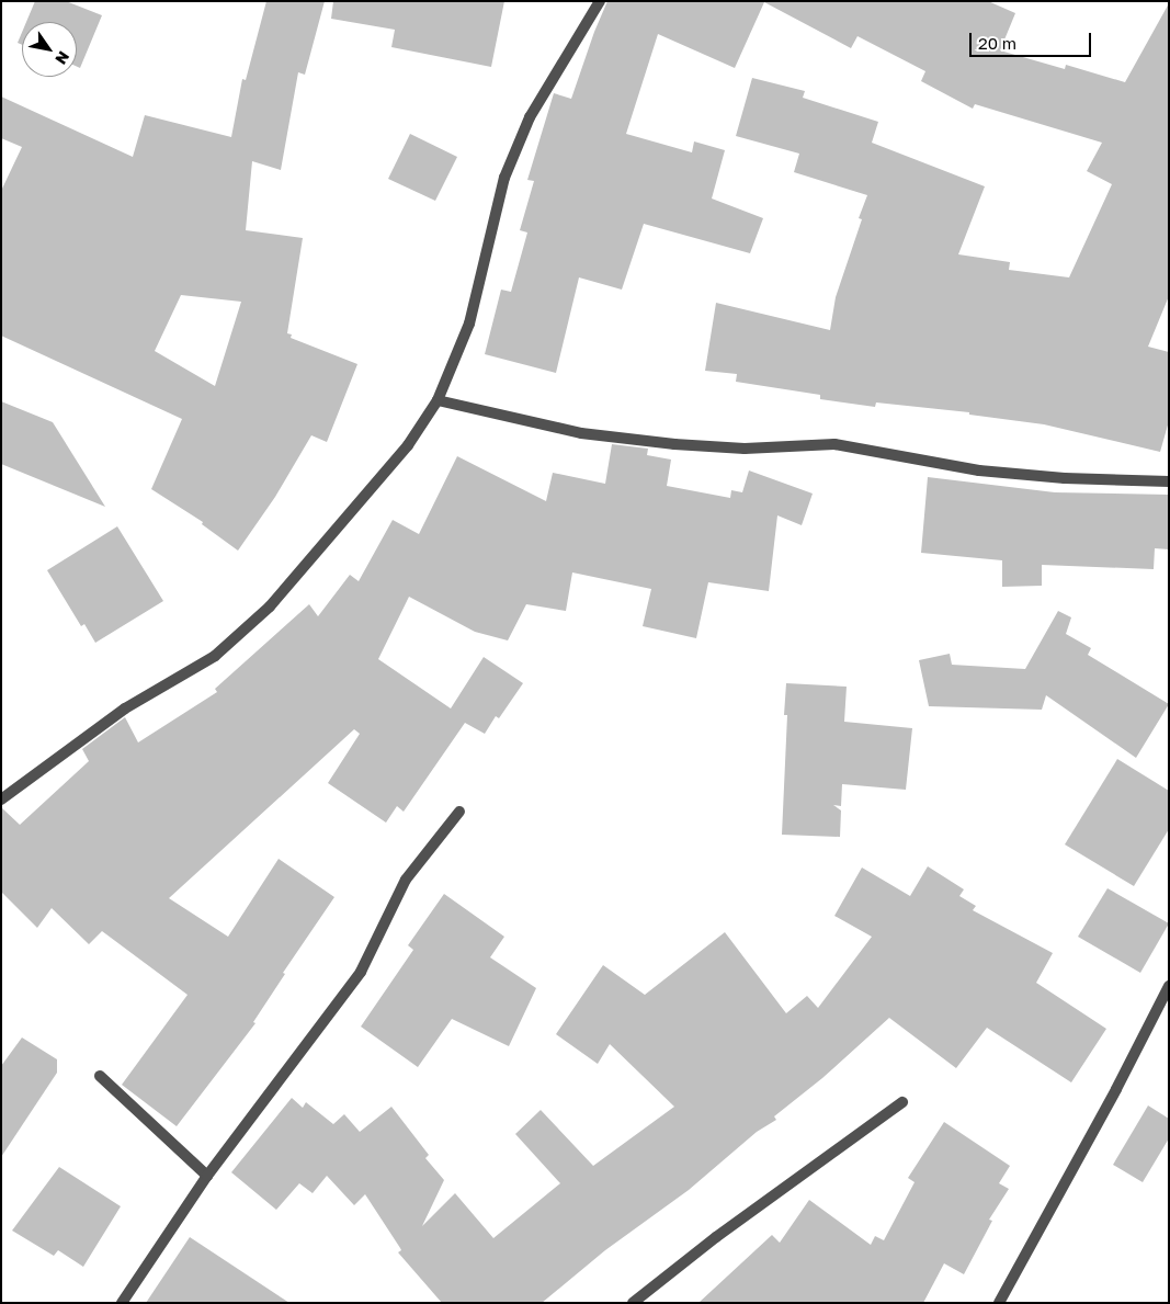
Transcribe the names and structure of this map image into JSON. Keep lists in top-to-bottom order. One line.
{"scale_bar":"20 m","north":"bottom right"}
